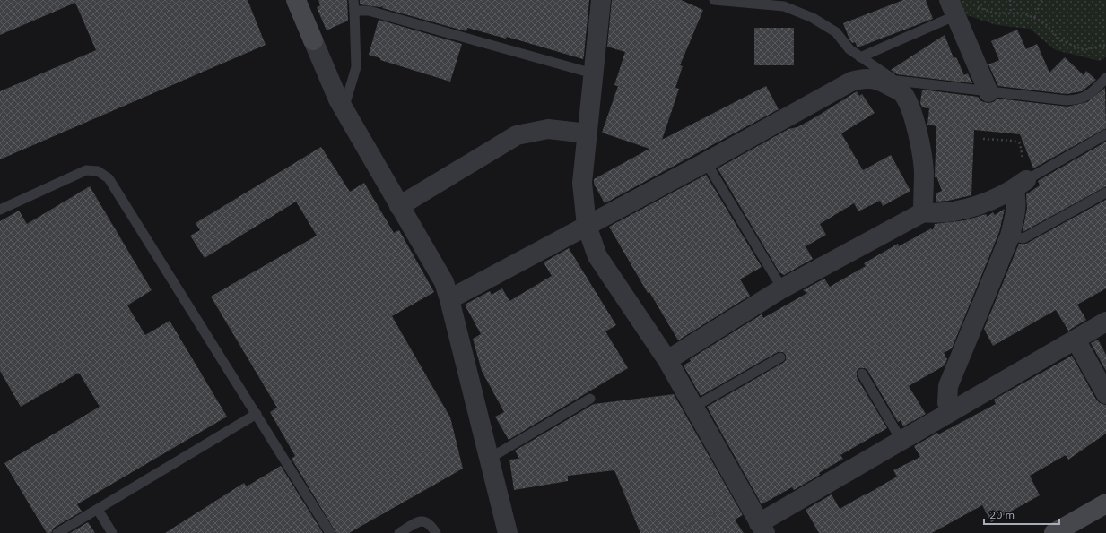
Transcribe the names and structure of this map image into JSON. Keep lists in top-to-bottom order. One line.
{"scale_bar":"20 m"}
